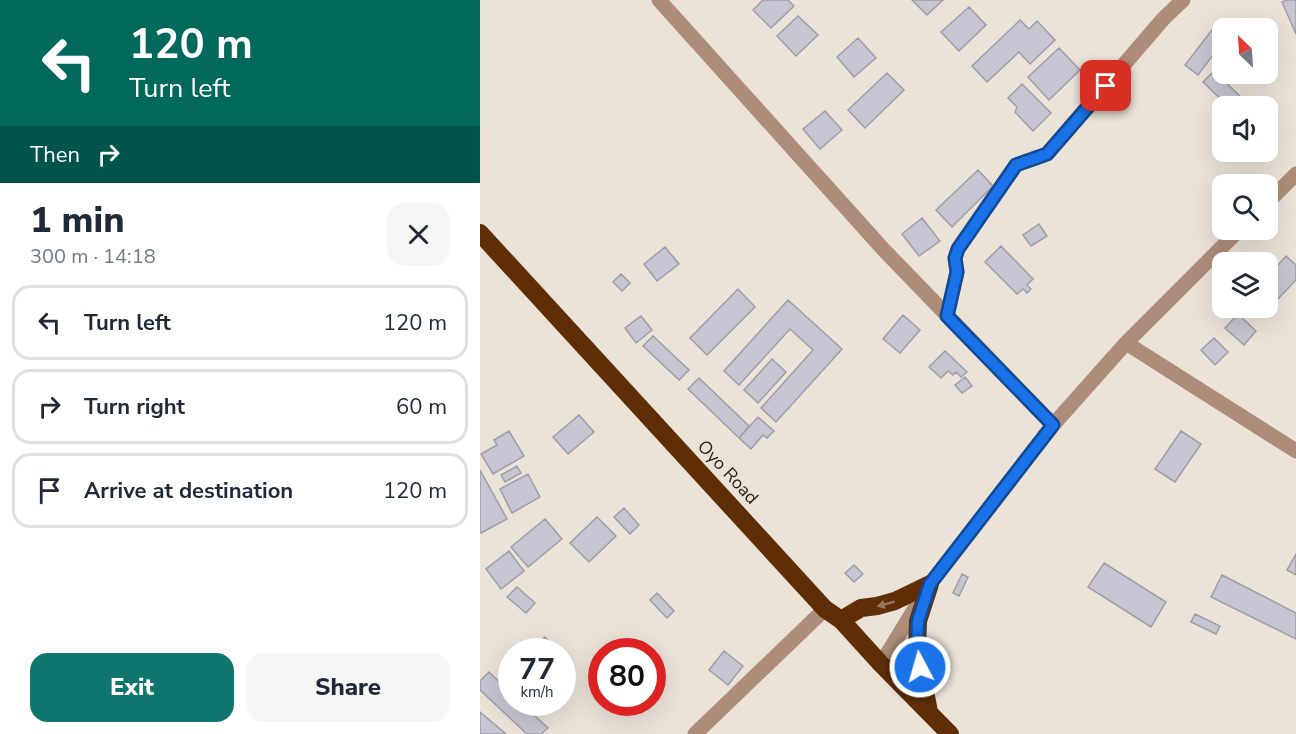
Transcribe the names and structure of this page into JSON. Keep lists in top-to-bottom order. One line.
{"streets":{"highway":["Oyo Road"]},"north":"top left","page":{"turn":["120 m","Turn left"],"then":"Then","heading":["1 min","300 m · 14:18"],"list":[{"name":"Turn left","value":"120 m"},{"name":"Turn right","value":"60 m"},{"name":"Arrive at destination","value":"120 m"}],"speed":"77 km/h","limit":"80","buttons":["Exit","Share"]}}
